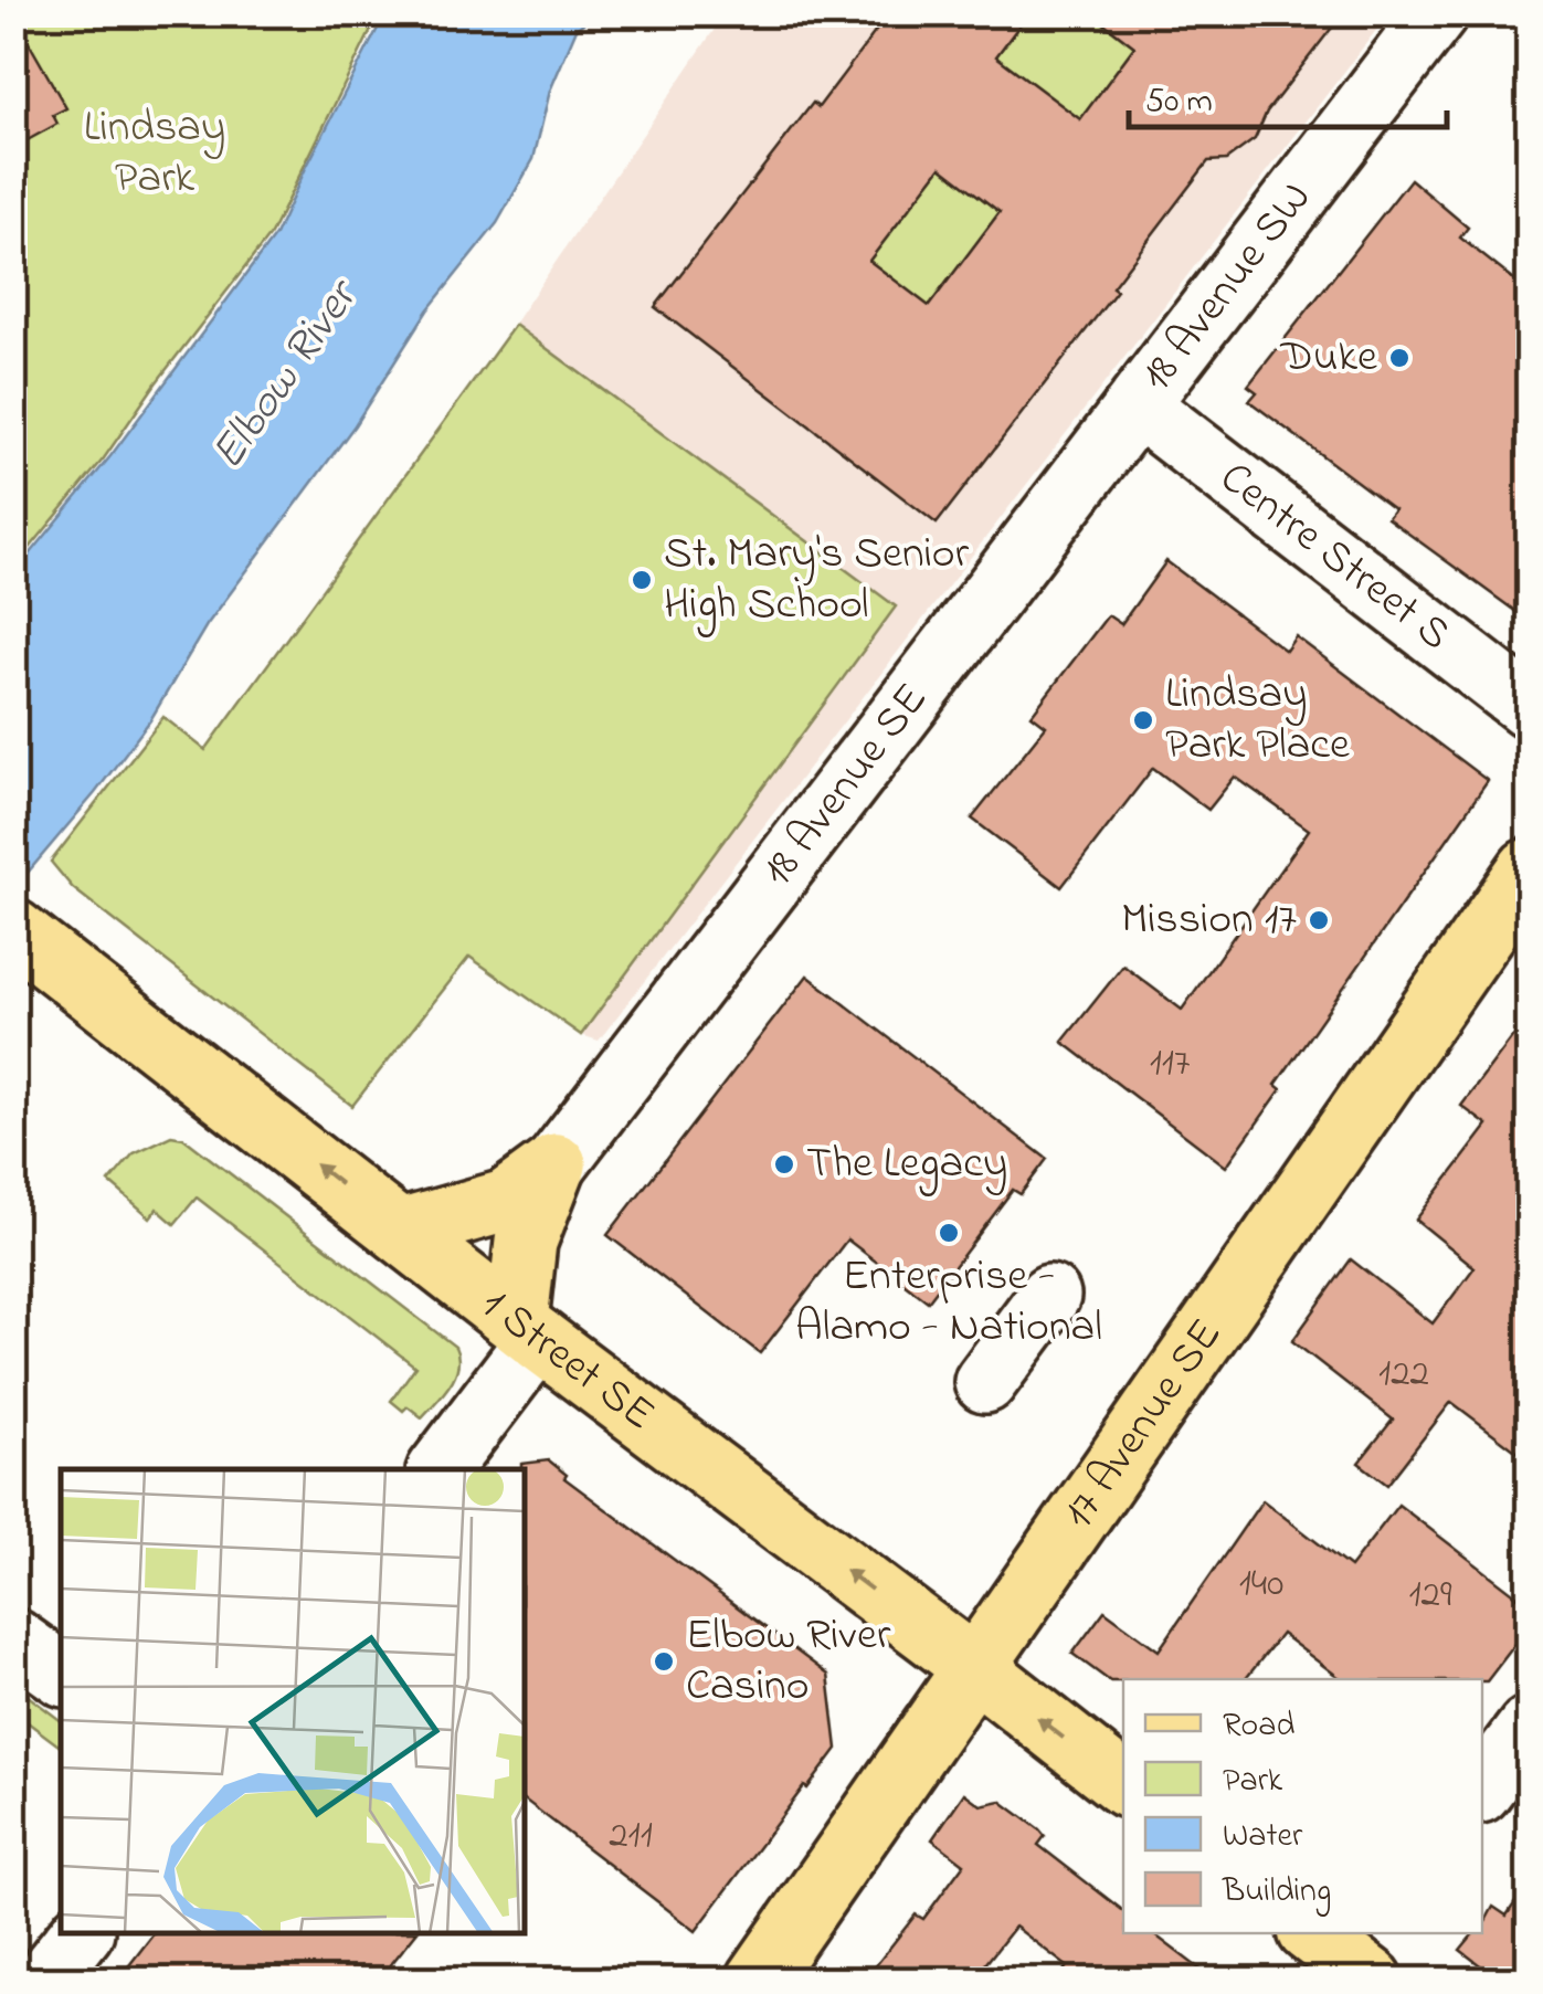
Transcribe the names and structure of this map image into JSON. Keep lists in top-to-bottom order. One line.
{"streets":{"main road":["1 Street SE","17 Avenue SE"],"street":["18 Avenue SW","Centre Street S","18 Avenue SE"]},"crossings":[["18 Avenue SW","Centre Street S"],["18 Avenue SW","18 Avenue SE"],["Centre Street S","18 Avenue SE"],["1 Street SE","17 Avenue SE"]],"one_way":["1 Street SE"],"water":["Elbow River"],"parks":["Lindsay Park"],"places":["Duke","St. Mary's Senior High School","Lindsay Park Place","Mission 17","The Legacy","Enterprise - Alamo - National","Elbow River Casino"],"house_numbers":["117","122","140","129","211"],"legend":["Road","Park","Water","Building"],"scale_bar":"50 m"}
